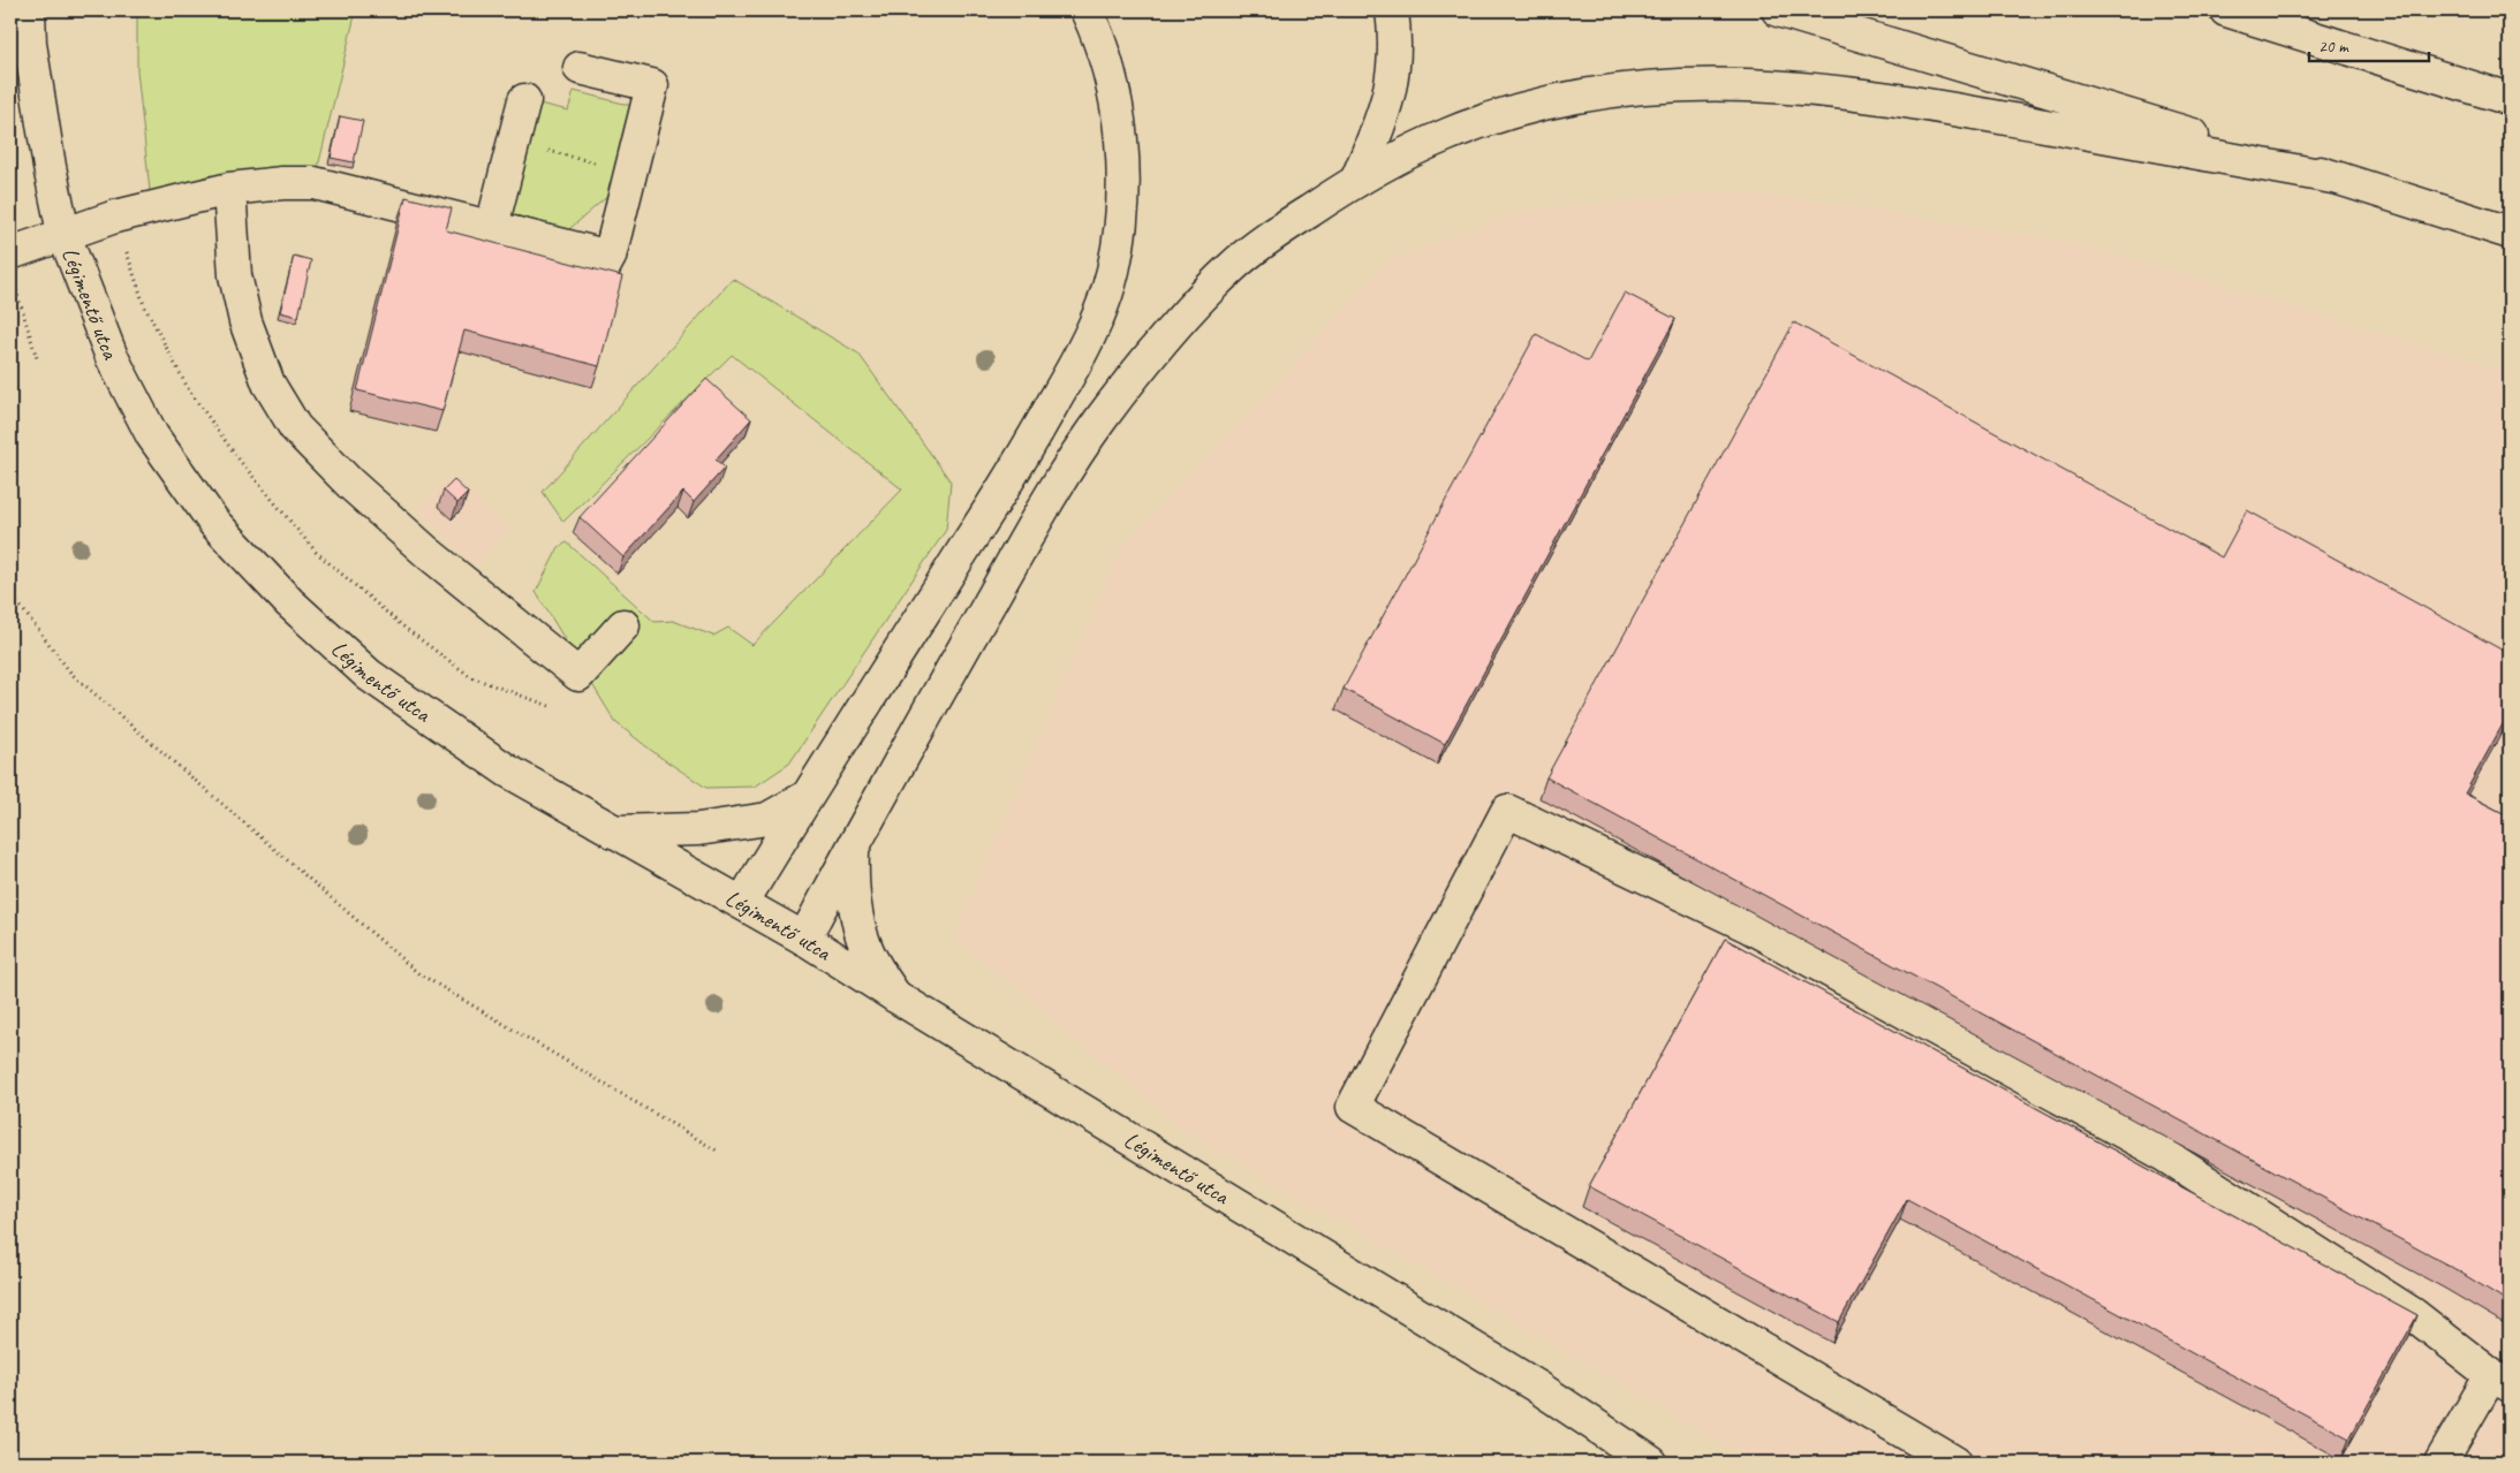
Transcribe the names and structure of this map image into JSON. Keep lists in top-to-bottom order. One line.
{"streets":{"main road":["Légimentő utca"]},"scale_bar":"20 m"}
